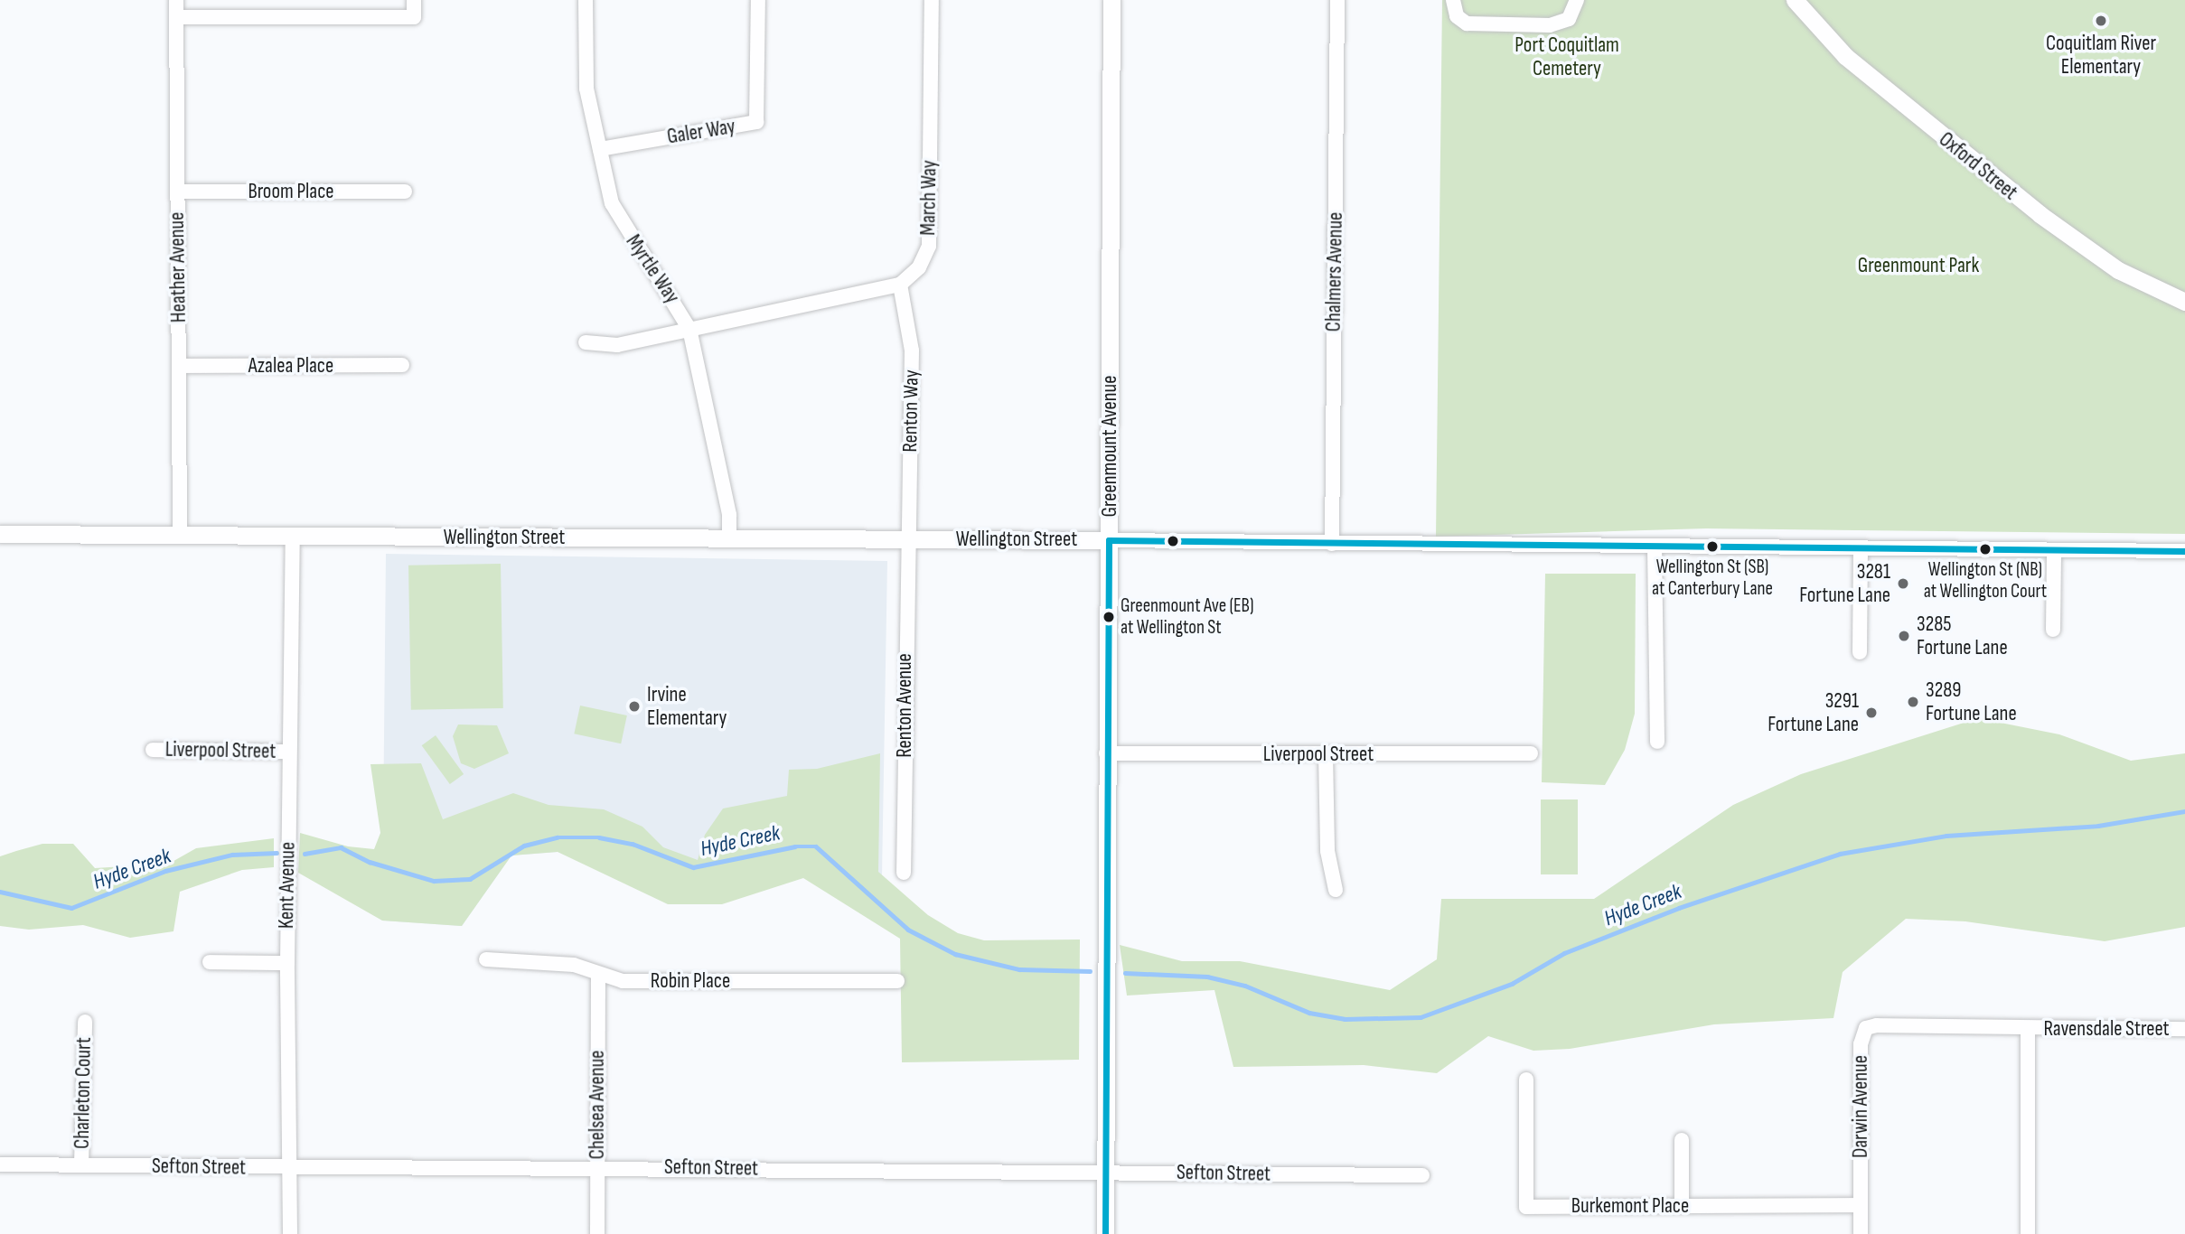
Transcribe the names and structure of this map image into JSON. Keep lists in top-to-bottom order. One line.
{"streets":{"street":["Galer Way","Oxford Street","Broom Place","March Way","Heather Avenue","Myrtle Way","Chalmers Avenue","Azalea Place","Renton Way","Greenmount Avenue","Wellington Street","Renton Avenue","Liverpool Street","Kent Avenue","Robin Place","Ravensdale Street","Charleton Court","Chelsea Avenue","Darwin Avenue","Sefton Street","Burkemont Place"]},"crossings":[["Galer Way","Myrtle Way"],["Broom Place","Heather Avenue"],["March Way","Renton Way"],["Heather Avenue","Azalea Place"],["Heather Avenue","Wellington Street"],["Myrtle Way","Wellington Street"],["Chalmers Avenue","Wellington Street"],["Renton Way","Wellington Street"],["Renton Way","Renton Avenue"],["Greenmount Avenue","Wellington Street"],["Greenmount Avenue","Liverpool Street"],["Greenmount Avenue","Sefton Street"],["Wellington Street","Renton Avenue"],["Wellington Street","Kent Avenue"],["Liverpool Street","Kent Avenue"],["Kent Avenue","Sefton Street"],["Robin Place","Chelsea Avenue"],["Ravensdale Street","Darwin Avenue"],["Charleton Court","Sefton Street"],["Chelsea Avenue","Sefton Street"],["Darwin Avenue","Burkemont Place"]],"water":["Hyde Creek"],"parks":["Port Coquitlam Cemetery","Greenmount Park"],"places":["Coquitlam River Elementary","Wellington St (SB) at Canterbury Lane","Wellington St (NB) at Wellington Court","3281 Fortune Lane","Greenmount Ave (EB) at Wellington St","3285 Fortune Lane","3289 Fortune Lane","Irvine Elementary","3291 Fortune Lane"]}
